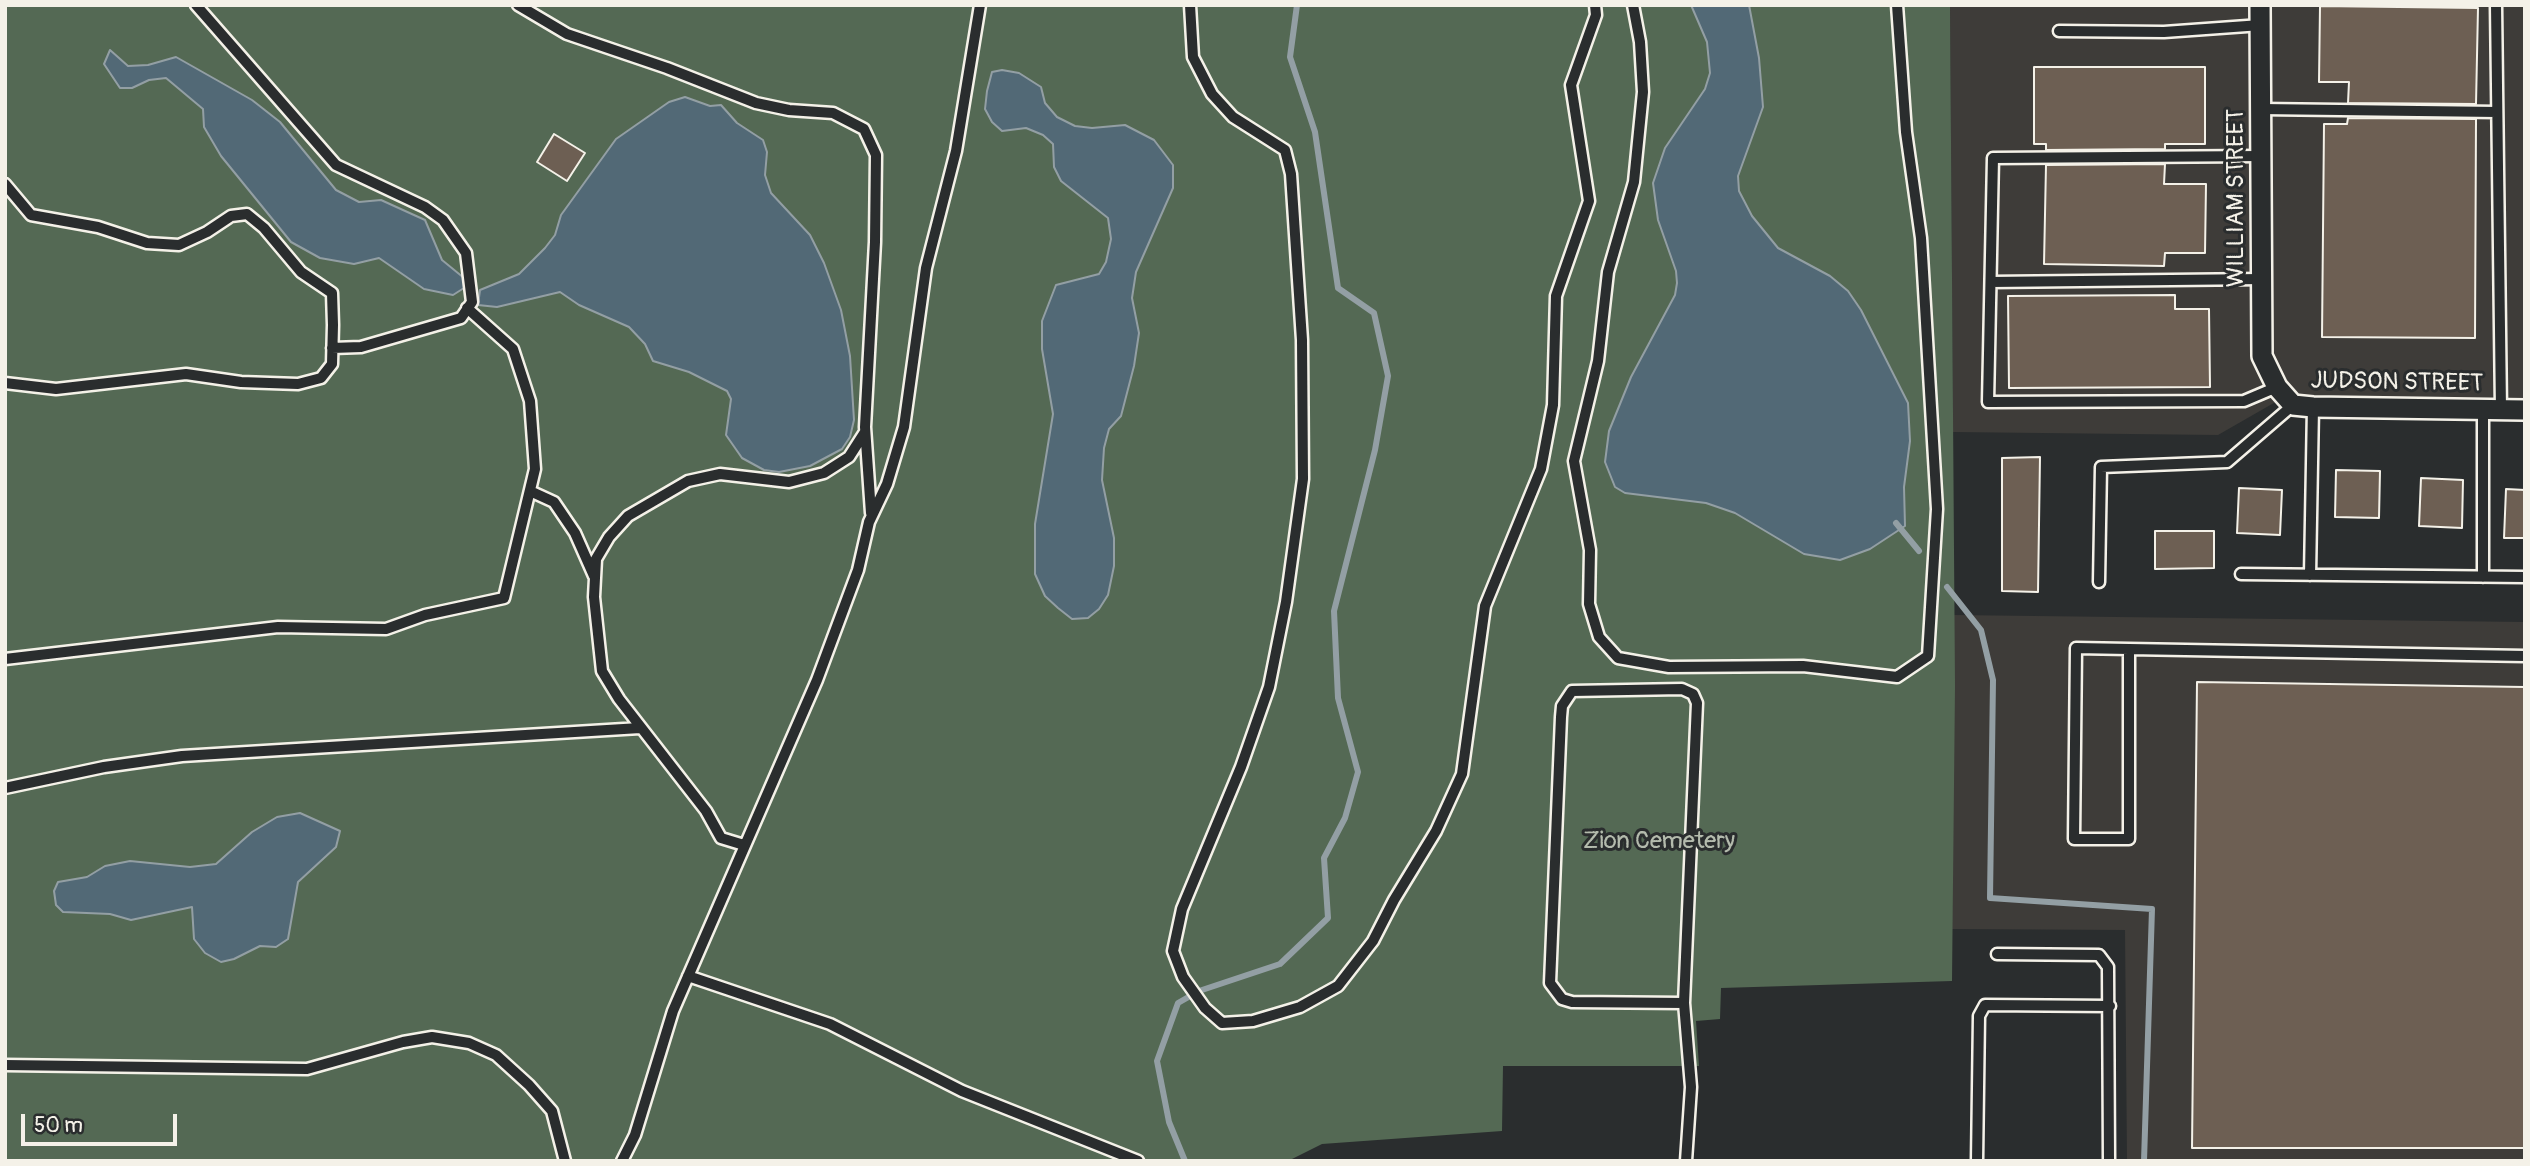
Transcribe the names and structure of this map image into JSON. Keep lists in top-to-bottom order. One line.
{"streets":{"street":["WILLIAM STREET","JUDSON STREET"]},"crossings":[["WILLIAM STREET","JUDSON STREET"]],"parks":["Zion Cemetery"],"scale_bar":"50 m"}
